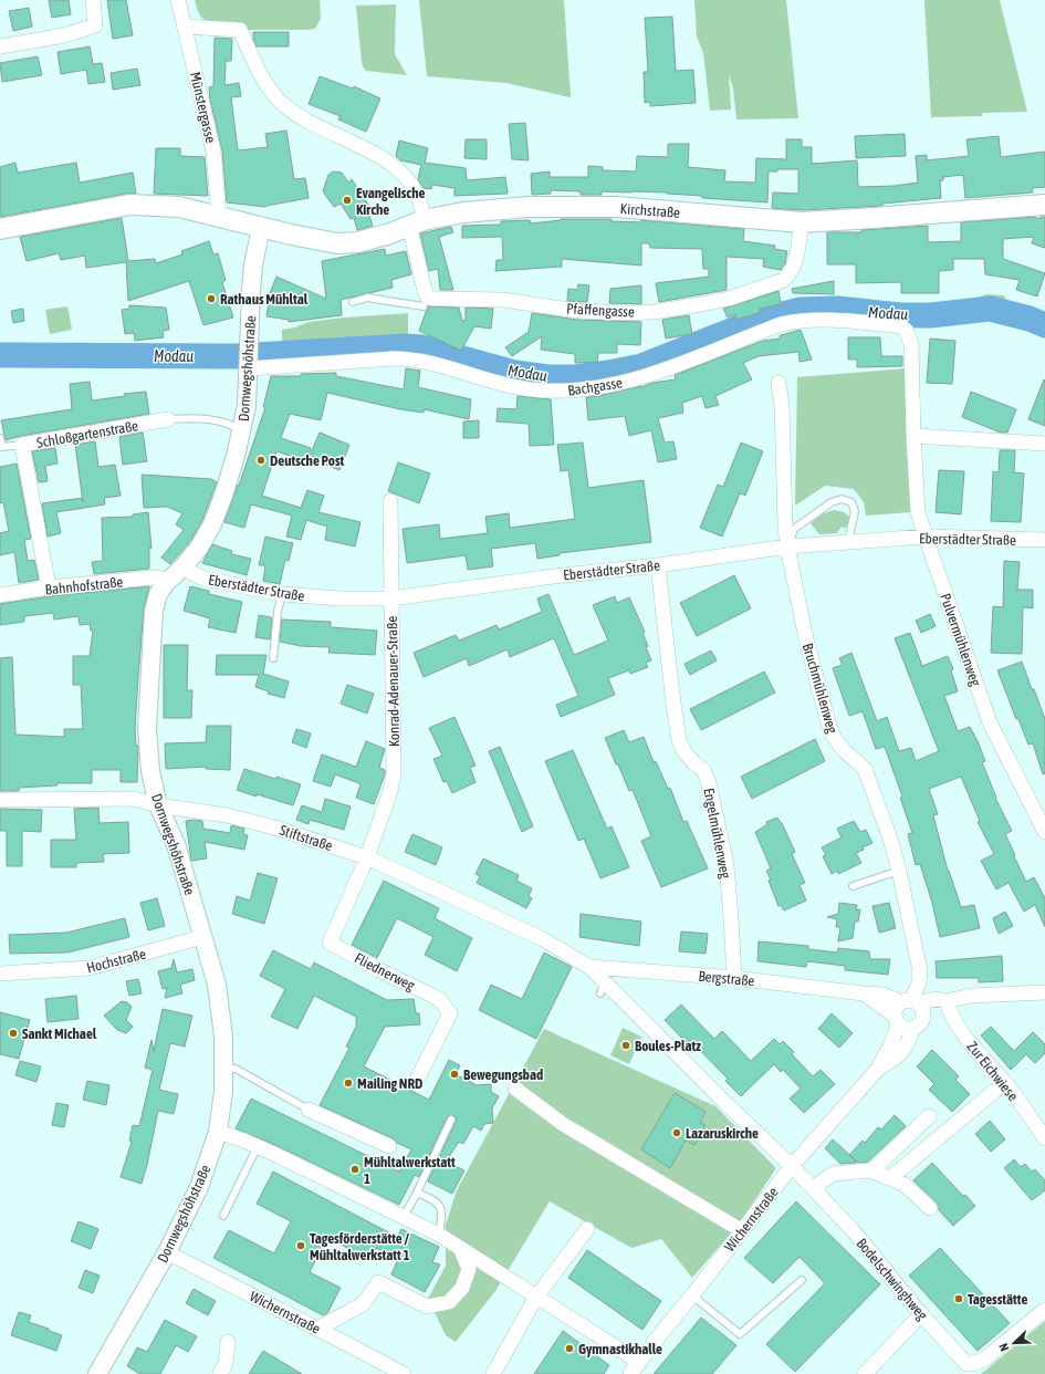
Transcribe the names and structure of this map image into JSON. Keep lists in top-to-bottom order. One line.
{"streets":{"main road":["Kirchstraße"],"street":["Münstergasse","Pfaffengasse","Dornwegshöhstraße","Bachgasse","Schloßgartenstraße","Eberstädter Straße","Bahnhofstraße","Pulvermühlenweg","Konrad-Adenauer-Straße","Bruchmühlenweg","Engelmühlenweg","Stiftstraße","Hochstraße","Fliednerweg","Bergstraße","Zur Eichwiese","Wichernstraße","Bodelschwinghweg"]},"crossings":[["Münstergasse","Kirchstraße"],["Kirchstraße","Pfaffengasse"],["Kirchstraße","Dornwegshöhstraße"],["Dornwegshöhstraße","Bachgasse"],["Dornwegshöhstraße","Schloßgartenstraße"],["Dornwegshöhstraße","Eberstädter Straße"],["Dornwegshöhstraße","Bahnhofstraße"],["Dornwegshöhstraße","Stiftstraße"],["Dornwegshöhstraße","Hochstraße"],["Dornwegshöhstraße","Wichernstraße"],["Bachgasse","Pulvermühlenweg"],["Schloßgartenstraße","Bahnhofstraße"],["Eberstädter Straße","Pulvermühlenweg"],["Eberstädter Straße","Konrad-Adenauer-Straße"],["Eberstädter Straße","Bruchmühlenweg"],["Eberstädter Straße","Engelmühlenweg"],["Konrad-Adenauer-Straße","Stiftstraße"],["Konrad-Adenauer-Straße","Fliednerweg"],["Bruchmühlenweg","Bergstraße"],["Bruchmühlenweg","Wichernstraße"],["Engelmühlenweg","Bergstraße"],["Stiftstraße","Fliednerweg"],["Stiftstraße","Bergstraße"],["Stiftstraße","Bodelschwinghweg"],["Bergstraße","Wichernstraße"],["Bergstraße","Bodelschwinghweg"],["Wichernstraße","Bodelschwinghweg"]],"water":["Modau"],"places":["Evangelische Kirche","Rathaus Mühltal","Deutsche Post","Sankt Michael","Boules-Platz","Bewegungsbad","Mailing NRD","Lazaruskirche","Mühltalwerkstatt 1","Tagesförderstätte / Mühltalwerkstatt 1","Tagesstätte","Gymnastikhalle"],"north":"bottom left"}
